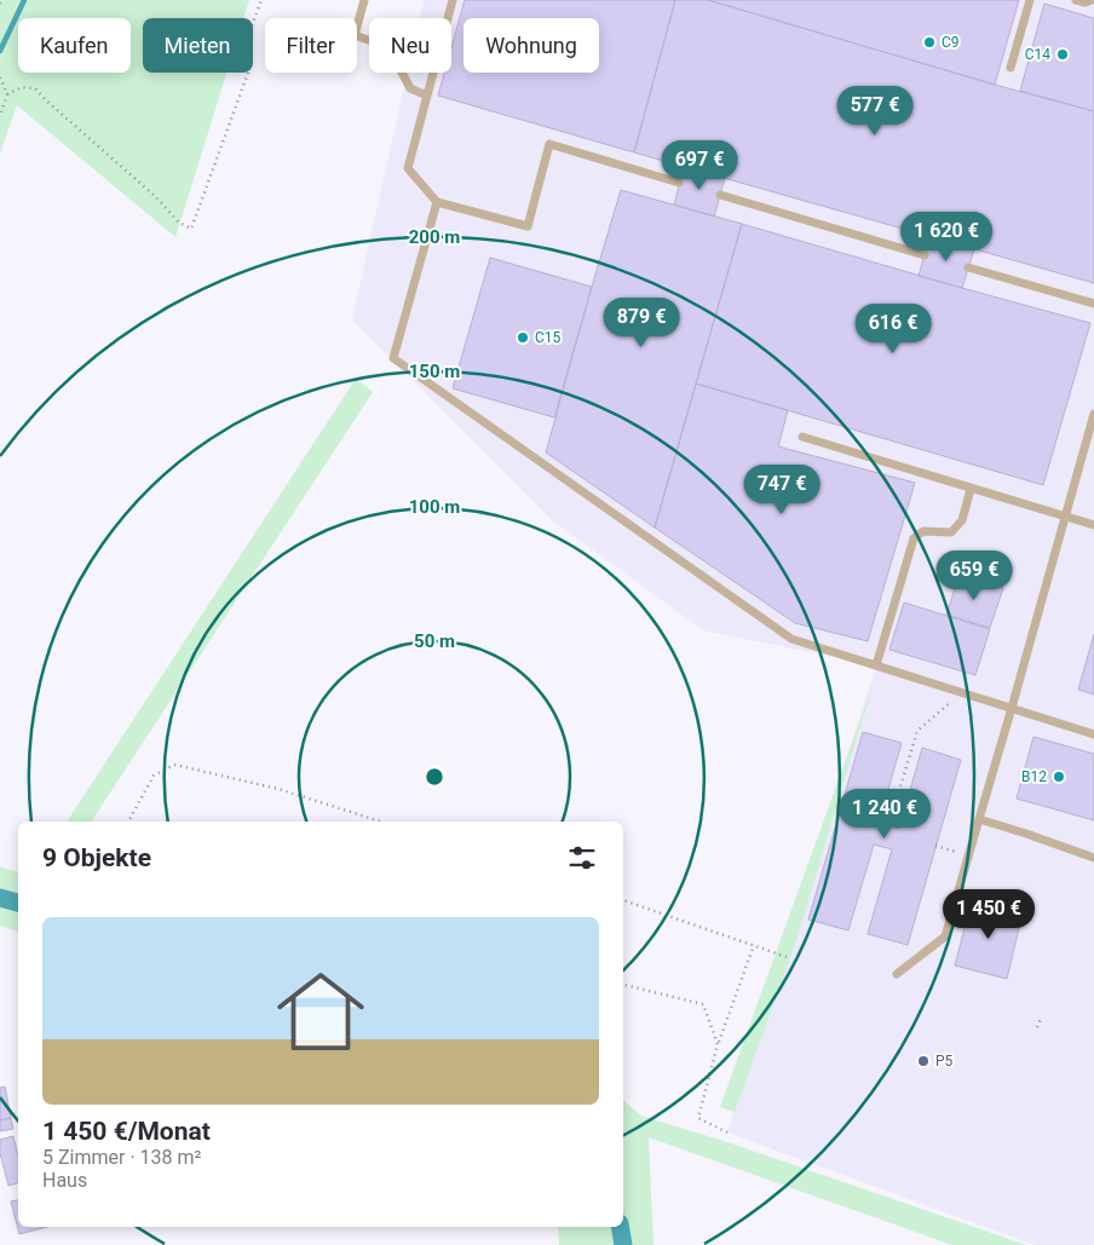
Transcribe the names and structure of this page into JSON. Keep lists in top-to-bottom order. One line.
{"places":["C9","C14","C15","B12","P5"],"page":{"chip":["Kaufen","Mieten","Filter","Neu","Wohnung"],"price":["577 €","697 €","1 620 €","879 €","616 €","747 €","659 €","1 240 €","1 450 €"],"heading":"9 Objekte","list":[{"name":"1 450 €/Monat","note":"5 Zimmer · 138 m² · Haus"}]},"rings":["200 m","150 m","100 m","50 m"]}
